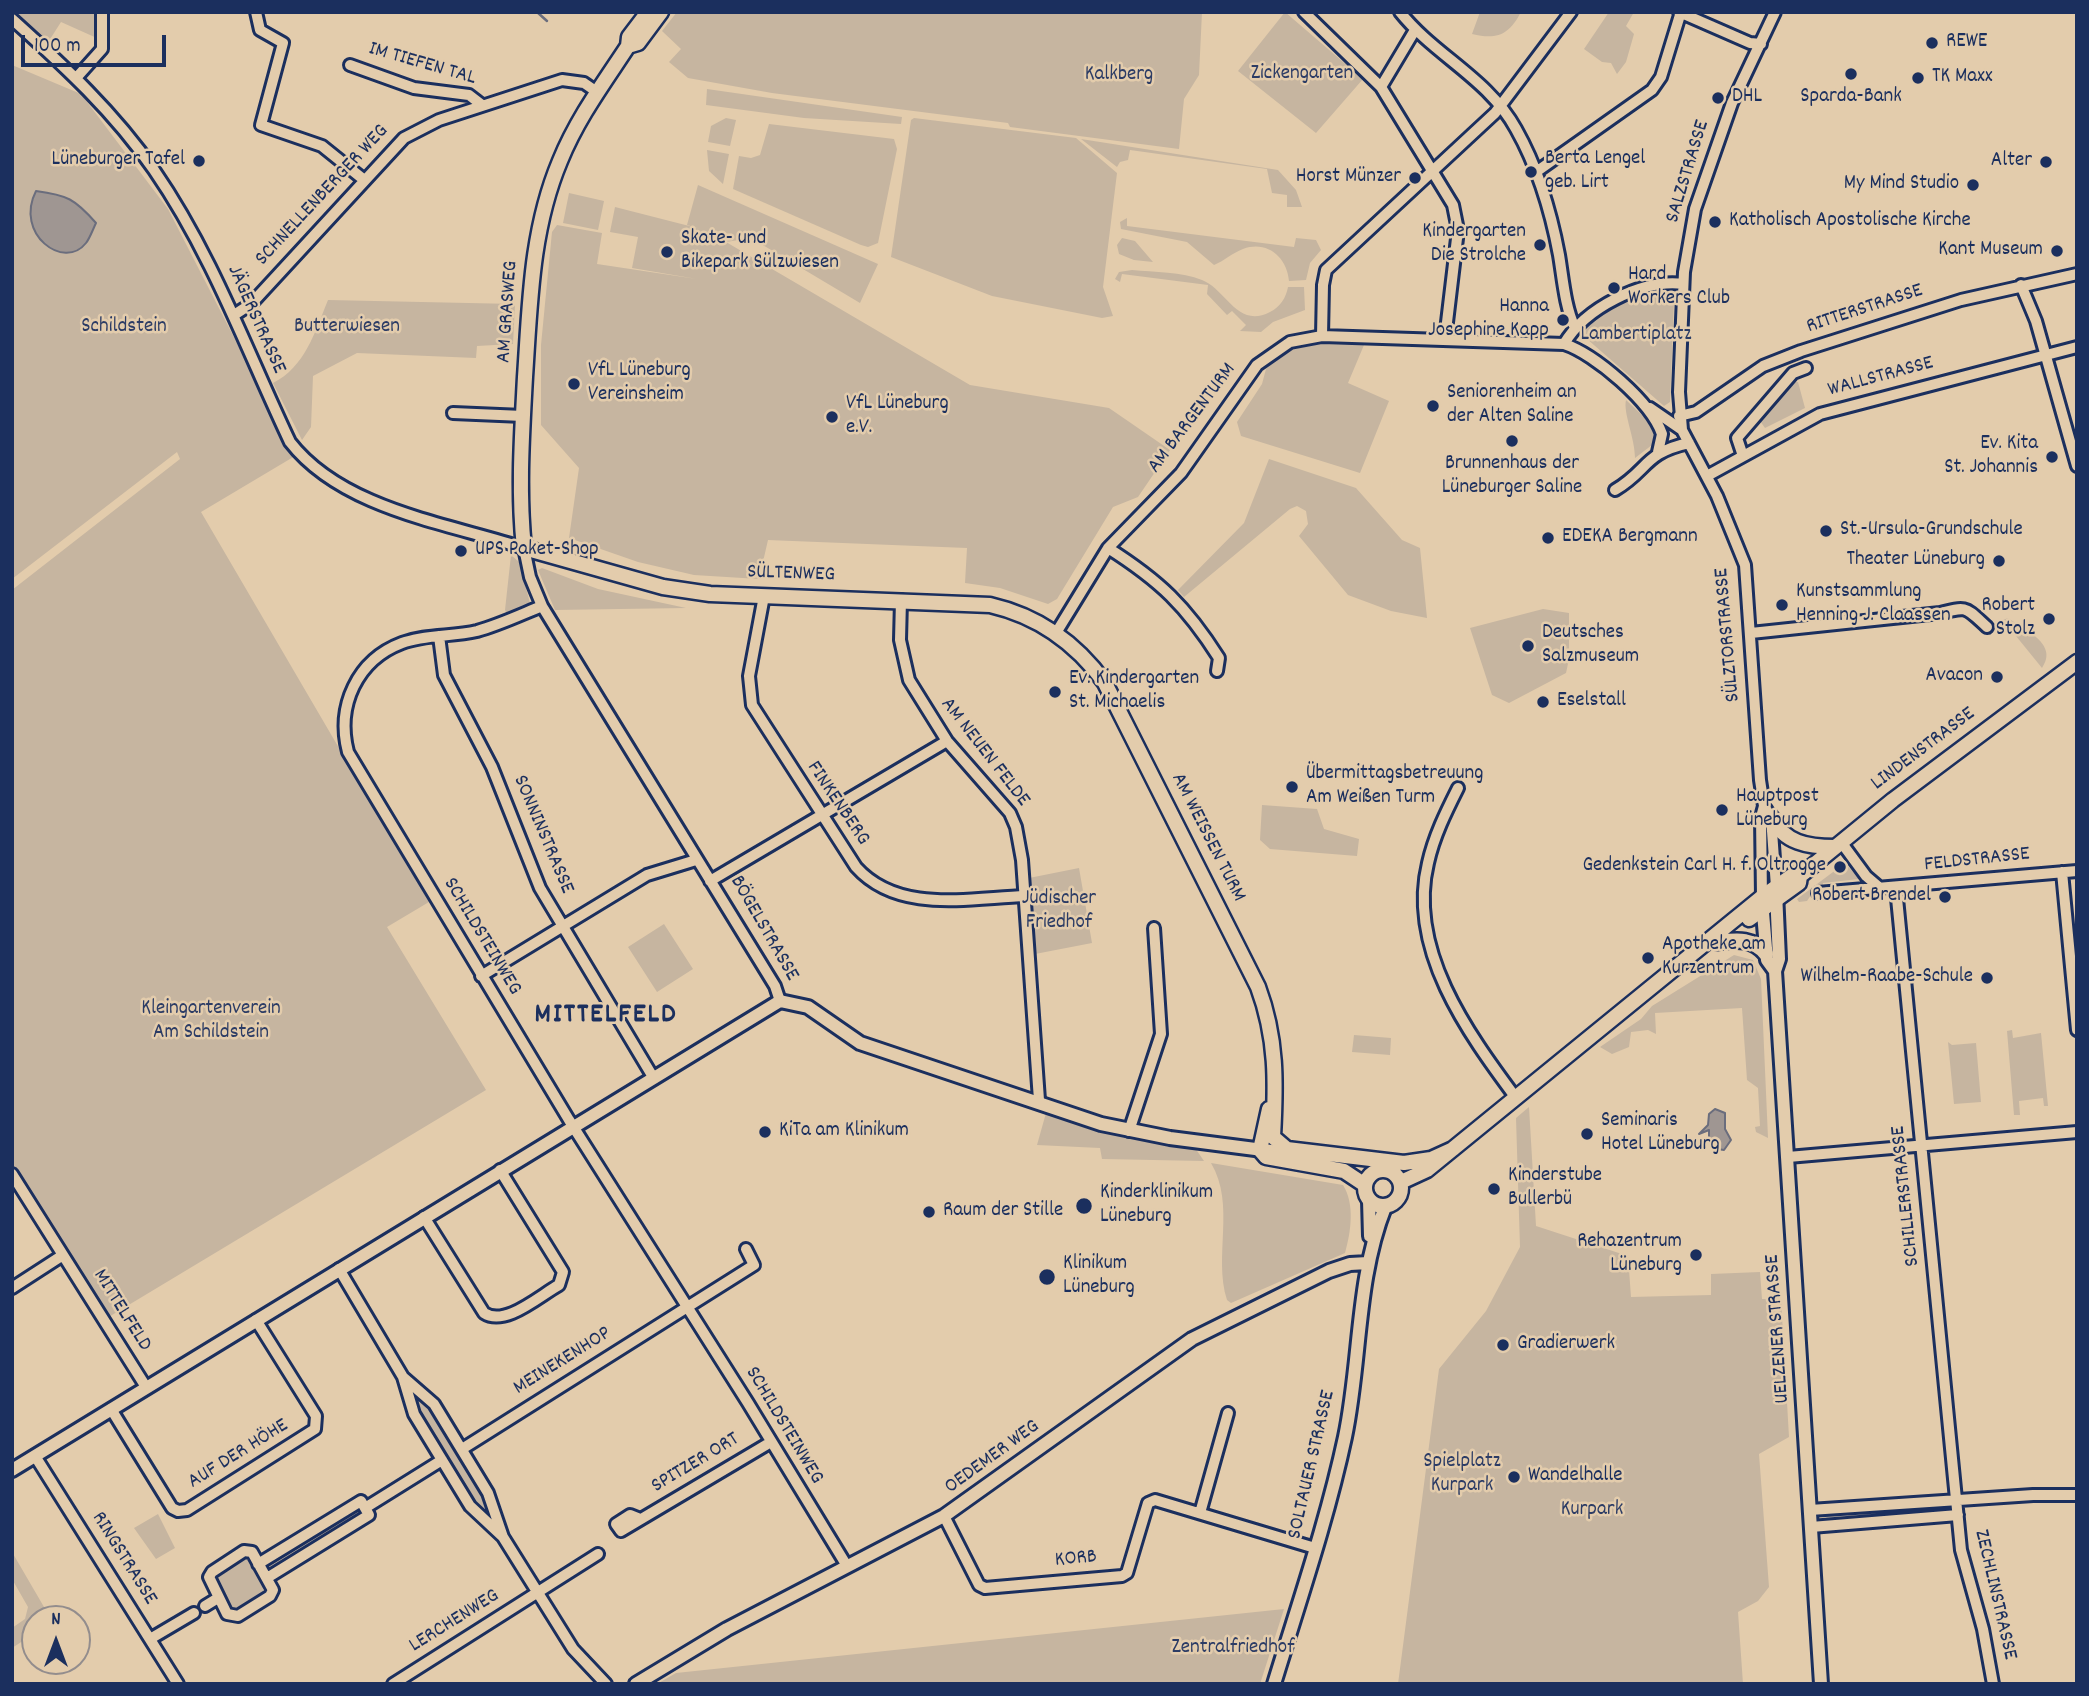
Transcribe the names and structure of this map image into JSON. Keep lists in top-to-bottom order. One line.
{"streets":{"main road":["AM GRASWEG","SÜLTENWEG","LINDENSTRASSE","AM WEISSEN TURM","BÖGELSTRASSE","SOLTAUER STRASSE"],"street":["IM TIEFEN TAL","SALZSTRASSE","SCHNELLENBERGER WEG","RITTERSTRASSE","JÄGERSTRASSE","WALLSTRASSE","AM BARGENTURM","SÜLZTORSTRASSE","AM NEUEN FELDE","FINKENBERG","SONNINSTRASSE","FELDSTRASSE","SCHILDSTEINWEG","SCHILLERSTRASSE","MITTELFELD","UELZENER STRASSE","MEINEKENHOP","AUF DER HÖHE","OEDEMER WEG","SPITZER ORT","RINGSTRASSE","KORB","ZECHLINSTRASSE","LERCHENWEG"]},"crossings":[["IM TIEFEN TAL","SCHNELLENBERGER WEG"],["SALZSTRASSE","RITTERSTRASSE"],["SALZSTRASSE","SÜLZTORSTRASSE"],["SCHNELLENBERGER WEG","AM GRASWEG"],["SCHNELLENBERGER WEG","JÄGERSTRASSE"],["AM GRASWEG","JÄGERSTRASSE"],["AM GRASWEG","SÜLTENWEG"],["AM GRASWEG","BÖGELSTRASSE"],["JÄGERSTRASSE","SÜLTENWEG"],["JÄGERSTRASSE","BÖGELSTRASSE"],["WALLSTRASSE","SÜLZTORSTRASSE"],["AM BARGENTURM","SÜLTENWEG"],["AM BARGENTURM","AM WEISSEN TURM"],["SÜLTENWEG","AM NEUEN FELDE"],["SÜLTENWEG","FINKENBERG"],["SÜLTENWEG","AM WEISSEN TURM"],["SÜLTENWEG","BÖGELSTRASSE"],["SÜLZTORSTRASSE","LINDENSTRASSE"],["SÜLZTORSTRASSE","UELZENER STRASSE"],["SÜLZTORSTRASSE","SOLTAUER STRASSE"],["LINDENSTRASSE","UELZENER STRASSE"],["LINDENSTRASSE","SOLTAUER STRASSE"],["AM NEUEN FELDE","FINKENBERG"],["AM NEUEN FELDE","BÖGELSTRASSE"],["SONNINSTRASSE","SCHILDSTEINWEG"],["AM WEISSEN TURM","BÖGELSTRASSE"],["FELDSTRASSE","SCHILLERSTRASSE"],["BÖGELSTRASSE","SOLTAUER STRASSE"],["SCHILDSTEINWEG","MEINEKENHOP"],["SCHILDSTEINWEG","OEDEMER WEG"],["SCHILDSTEINWEG","SPITZER ORT"],["SCHILLERSTRASSE","ZECHLINSTRASSE"],["UELZENER STRASSE","SOLTAUER STRASSE"],["OEDEMER WEG","SOLTAUER STRASSE"],["OEDEMER WEG","KORB"],["SOLTAUER STRASSE","KORB"]],"districts":["MITTELFELD"],"parks":["Zickengarten","Kalkberg","Schildstein","Butterwiesen","Lambertiplatz","Jüdischer Friedhof","Kleingartenverein Am Schildstein","Spielplatz Kurpark","Kurpark","Zentralfriedhof"],"places":["REWE","Sparda-Bank","TK Maxx","DHL","Lüneburger Tafel","Alter","Berta Lengel geb. Lirt","Horst Münzer","My Mind Studio","Katholisch Apostolische Kirche","Kindergarten Die Strolche","Kant Museum","Skate- und Bikepark Sülzwiesen","Hard Workers Club","Hanna Josephine Kapp","VfL Lüneburg Vereinsheim","Seniorenheim an der Alten Saline","VfL Lüneburg e.V.","Brunnenhaus der Lüneburger Saline","Ev. Kita St. Johannis","St.-Ursula-Grundschule","EDEKA Bergmann","UPS Paket-Shop","Theater Lüneburg","Kunstsammlung Henning J. Claassen","Robert Stolz","Deutsches Salzmuseum","Avacon","Ev. Kindergarten St. Michaelis","Eselstall","Übermittagsbetreuung Am Weißen Turm","Hauptpost Lüneburg","Gedenkstein Carl H. f. Oltrogge","Robert Brendel","Apotheke am Kurzentrum","Wilhelm-Raabe-Schule","KiTa am Klinikum","Seminaris Hotel Lüneburg","Kinderstube Bullerbü","Kinderklinikum Lüneburg","Raum der Stille","Rehazentrum Lüneburg","Klinikum Lüneburg","Gradierwerk","Wandelhalle"],"scale_bar":"100 m","north":"top"}
